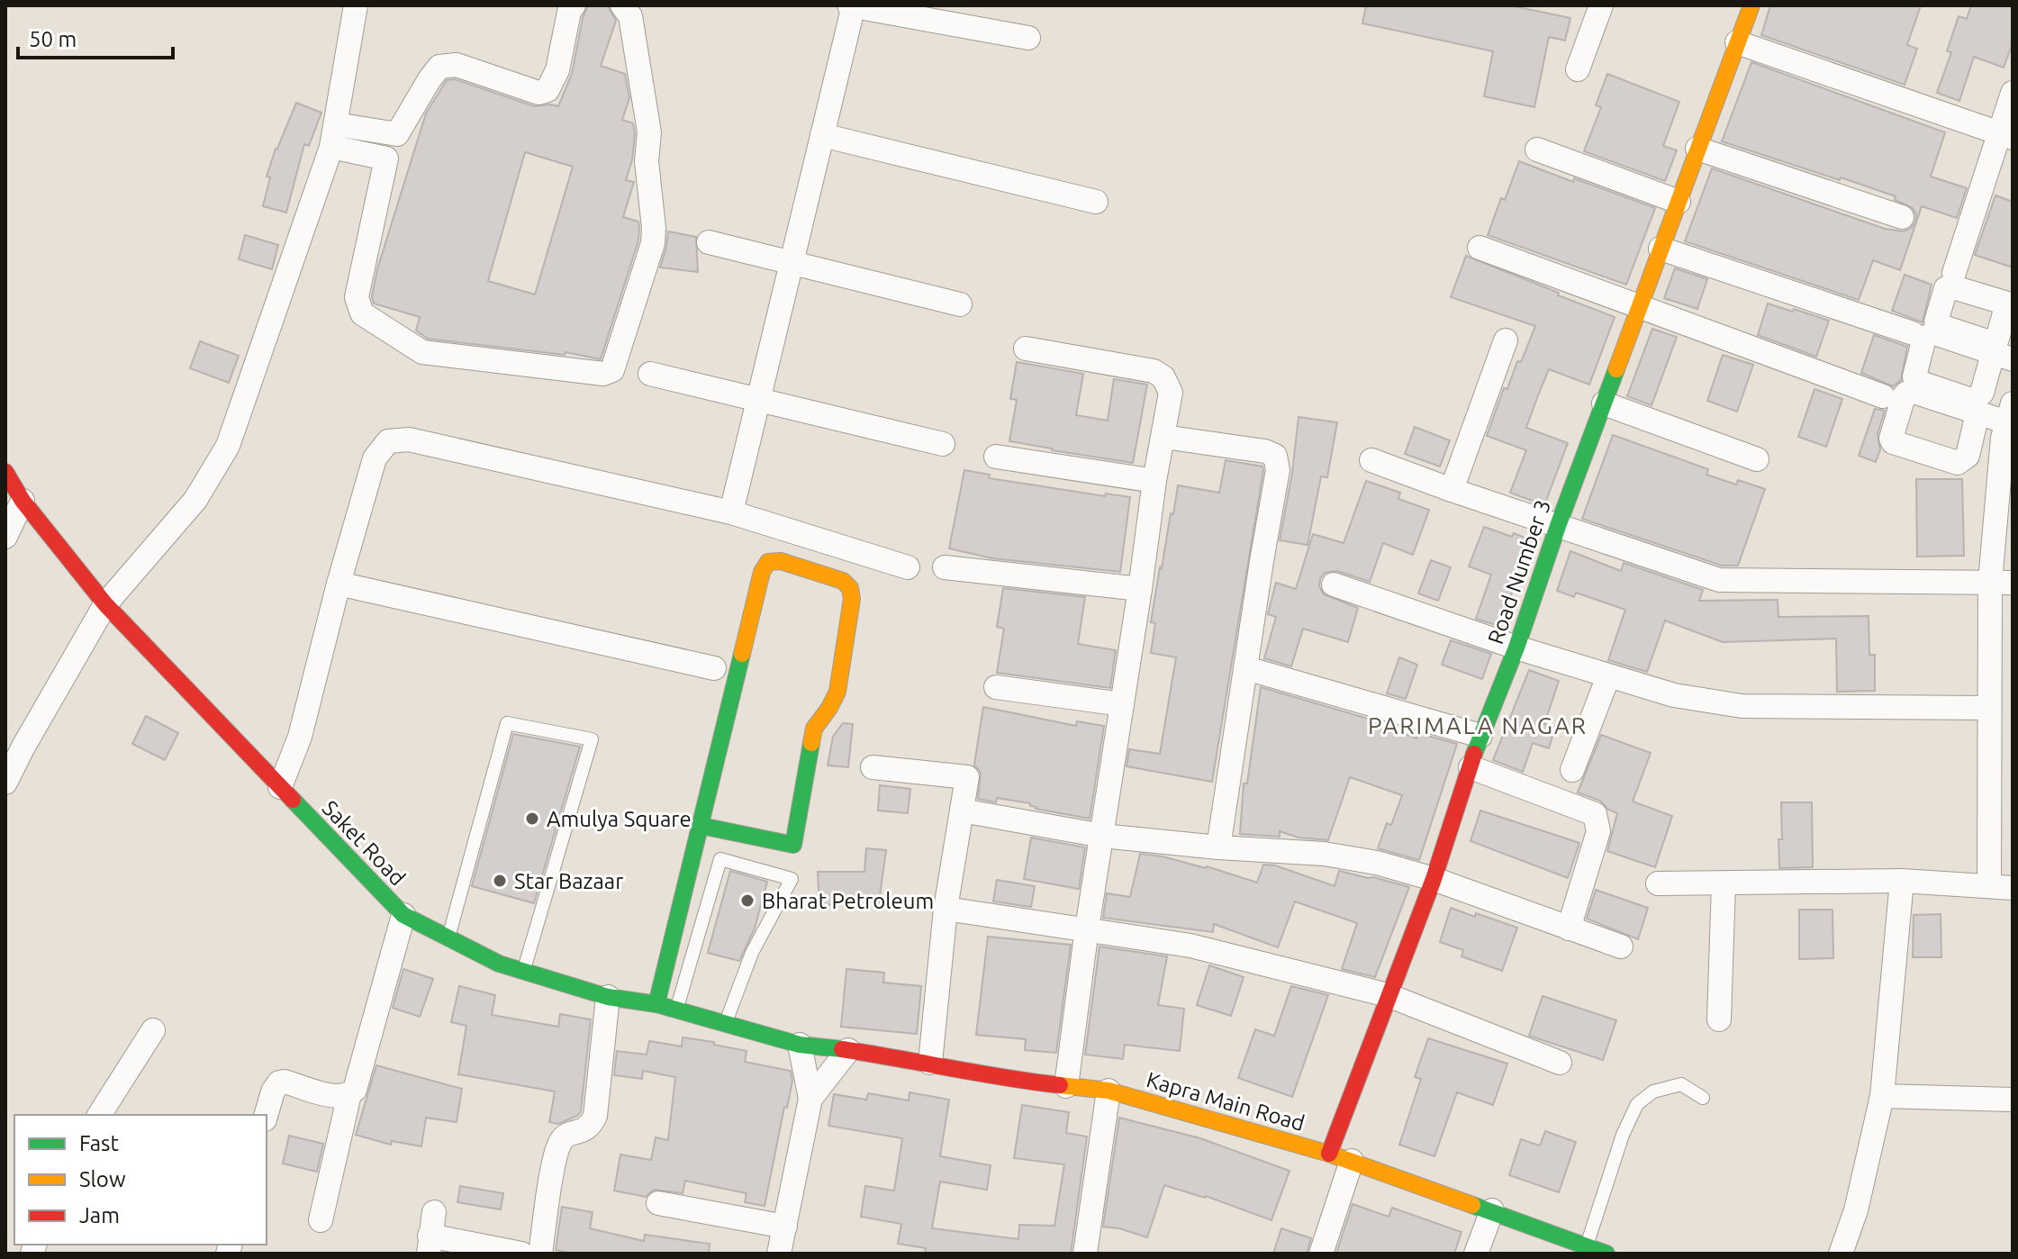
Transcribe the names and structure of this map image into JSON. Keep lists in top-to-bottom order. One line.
{"streets":{"street":["Road Number 3","Saket Road","Kapra Main Road"]},"crossings":[["Road Number 3","Kapra Main Road"],["Saket Road","Kapra Main Road"]],"districts":["PARIMALA NAGAR"],"places":["Amulya Square","Star Bazaar","Bharat Petroleum"],"legend":["Fast","Slow","Jam"],"scale_bar":"50 m"}
